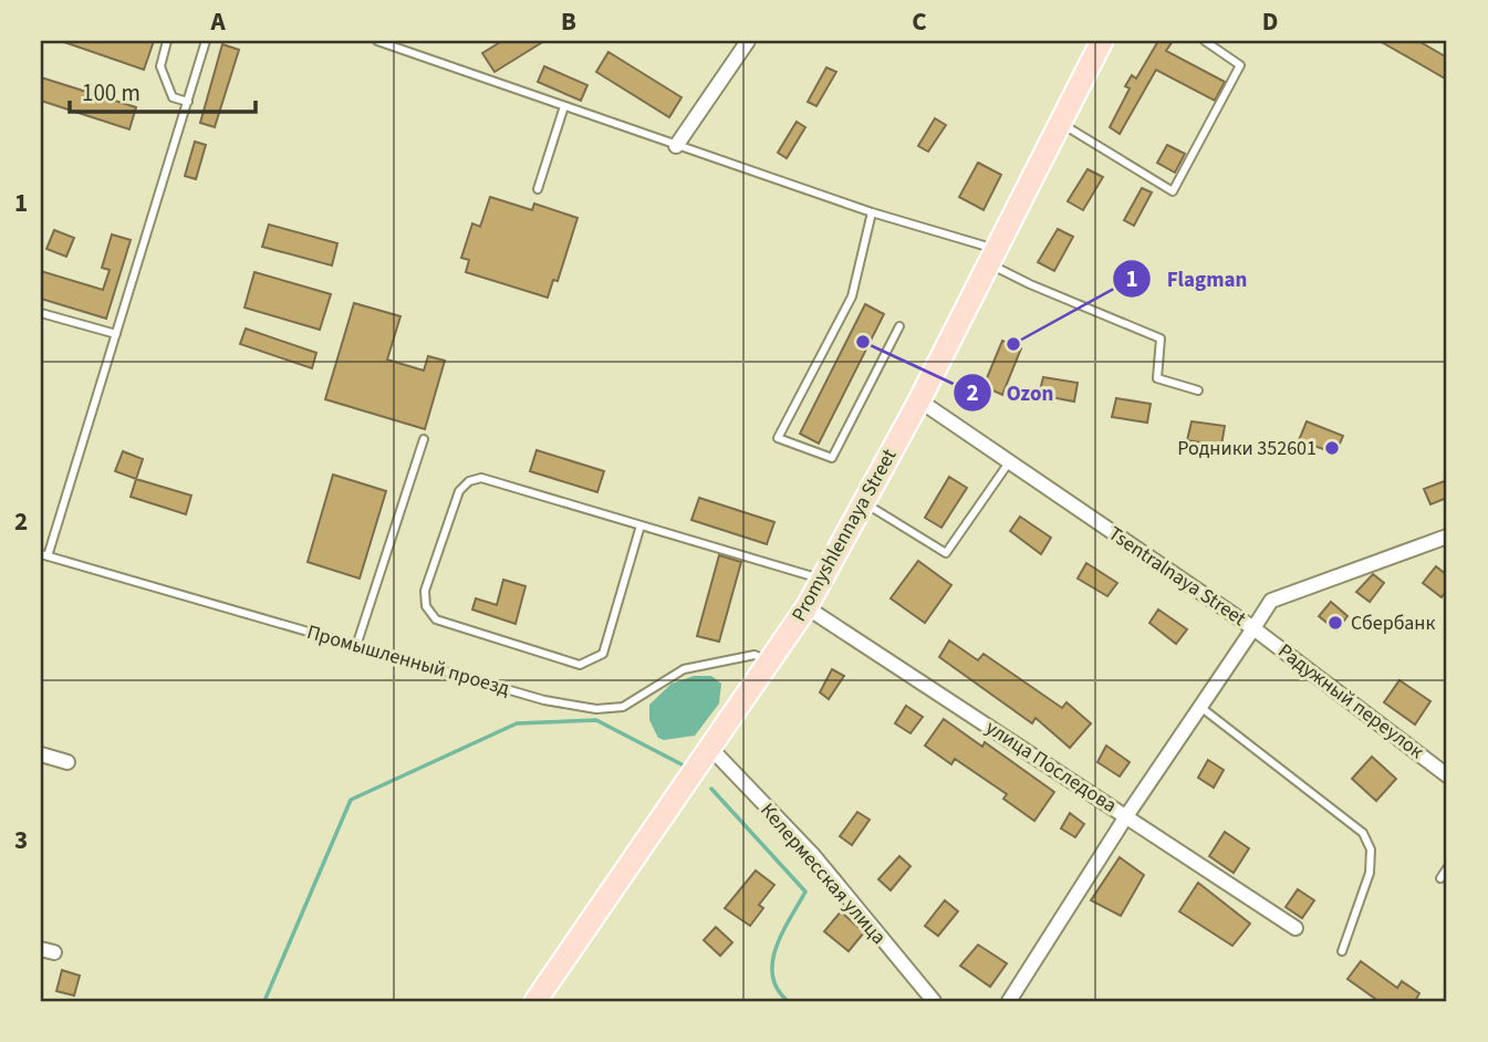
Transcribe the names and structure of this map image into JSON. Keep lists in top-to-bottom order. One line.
{"streets":{"main road":["Promyshlennaya Street"],"street":["Tsentralnaya Street","Радужный переулок","улица Последова","Келермесская улица"],"lane":["Промышленный проезд"]},"crossings":[["Promyshlennaya Street","Tsentralnaya Street"],["Promyshlennaya Street","Промышленный проезд"],["Promyshlennaya Street","улица Последова"],["Promyshlennaya Street","Келермесская улица"],["Tsentralnaya Street","Радужный переулок"]],"places":["Ozon","Flagman","Родники 352601","Сбербанк"],"scale_bar":"100 m","grid":{"columns":["A","B","C","D"],"rows":["1","2","3"]}}
